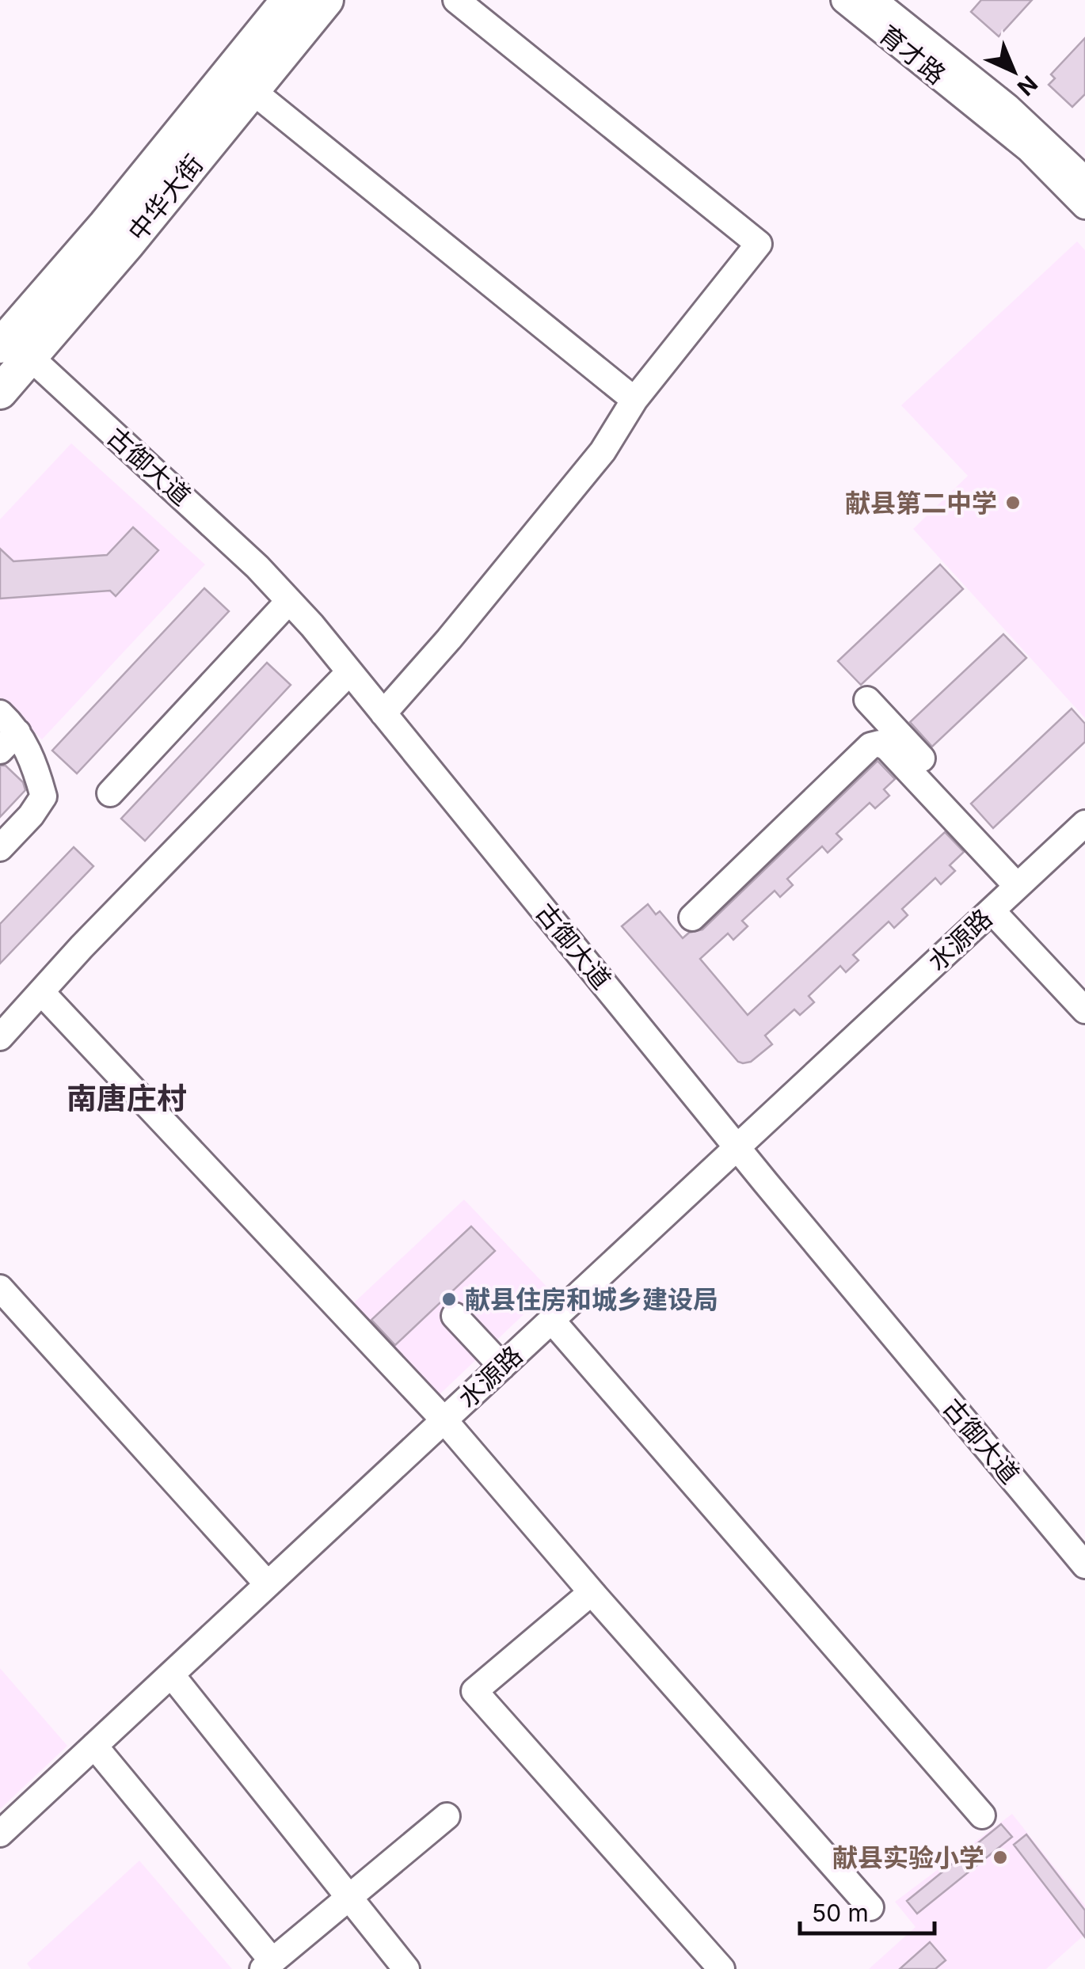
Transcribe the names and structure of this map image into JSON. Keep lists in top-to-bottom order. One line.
{"streets":{"main road":["中华大街"],"street":["育才路","古御大道","水源路"]},"crossings":[["中华大街","古御大道"],["古御大道","水源路"]],"districts":["南唐庄村"],"places":["献县第二中学","献县住房和城乡建设局","献县实验小学"],"scale_bar":"50 m","north":"bottom right"}
